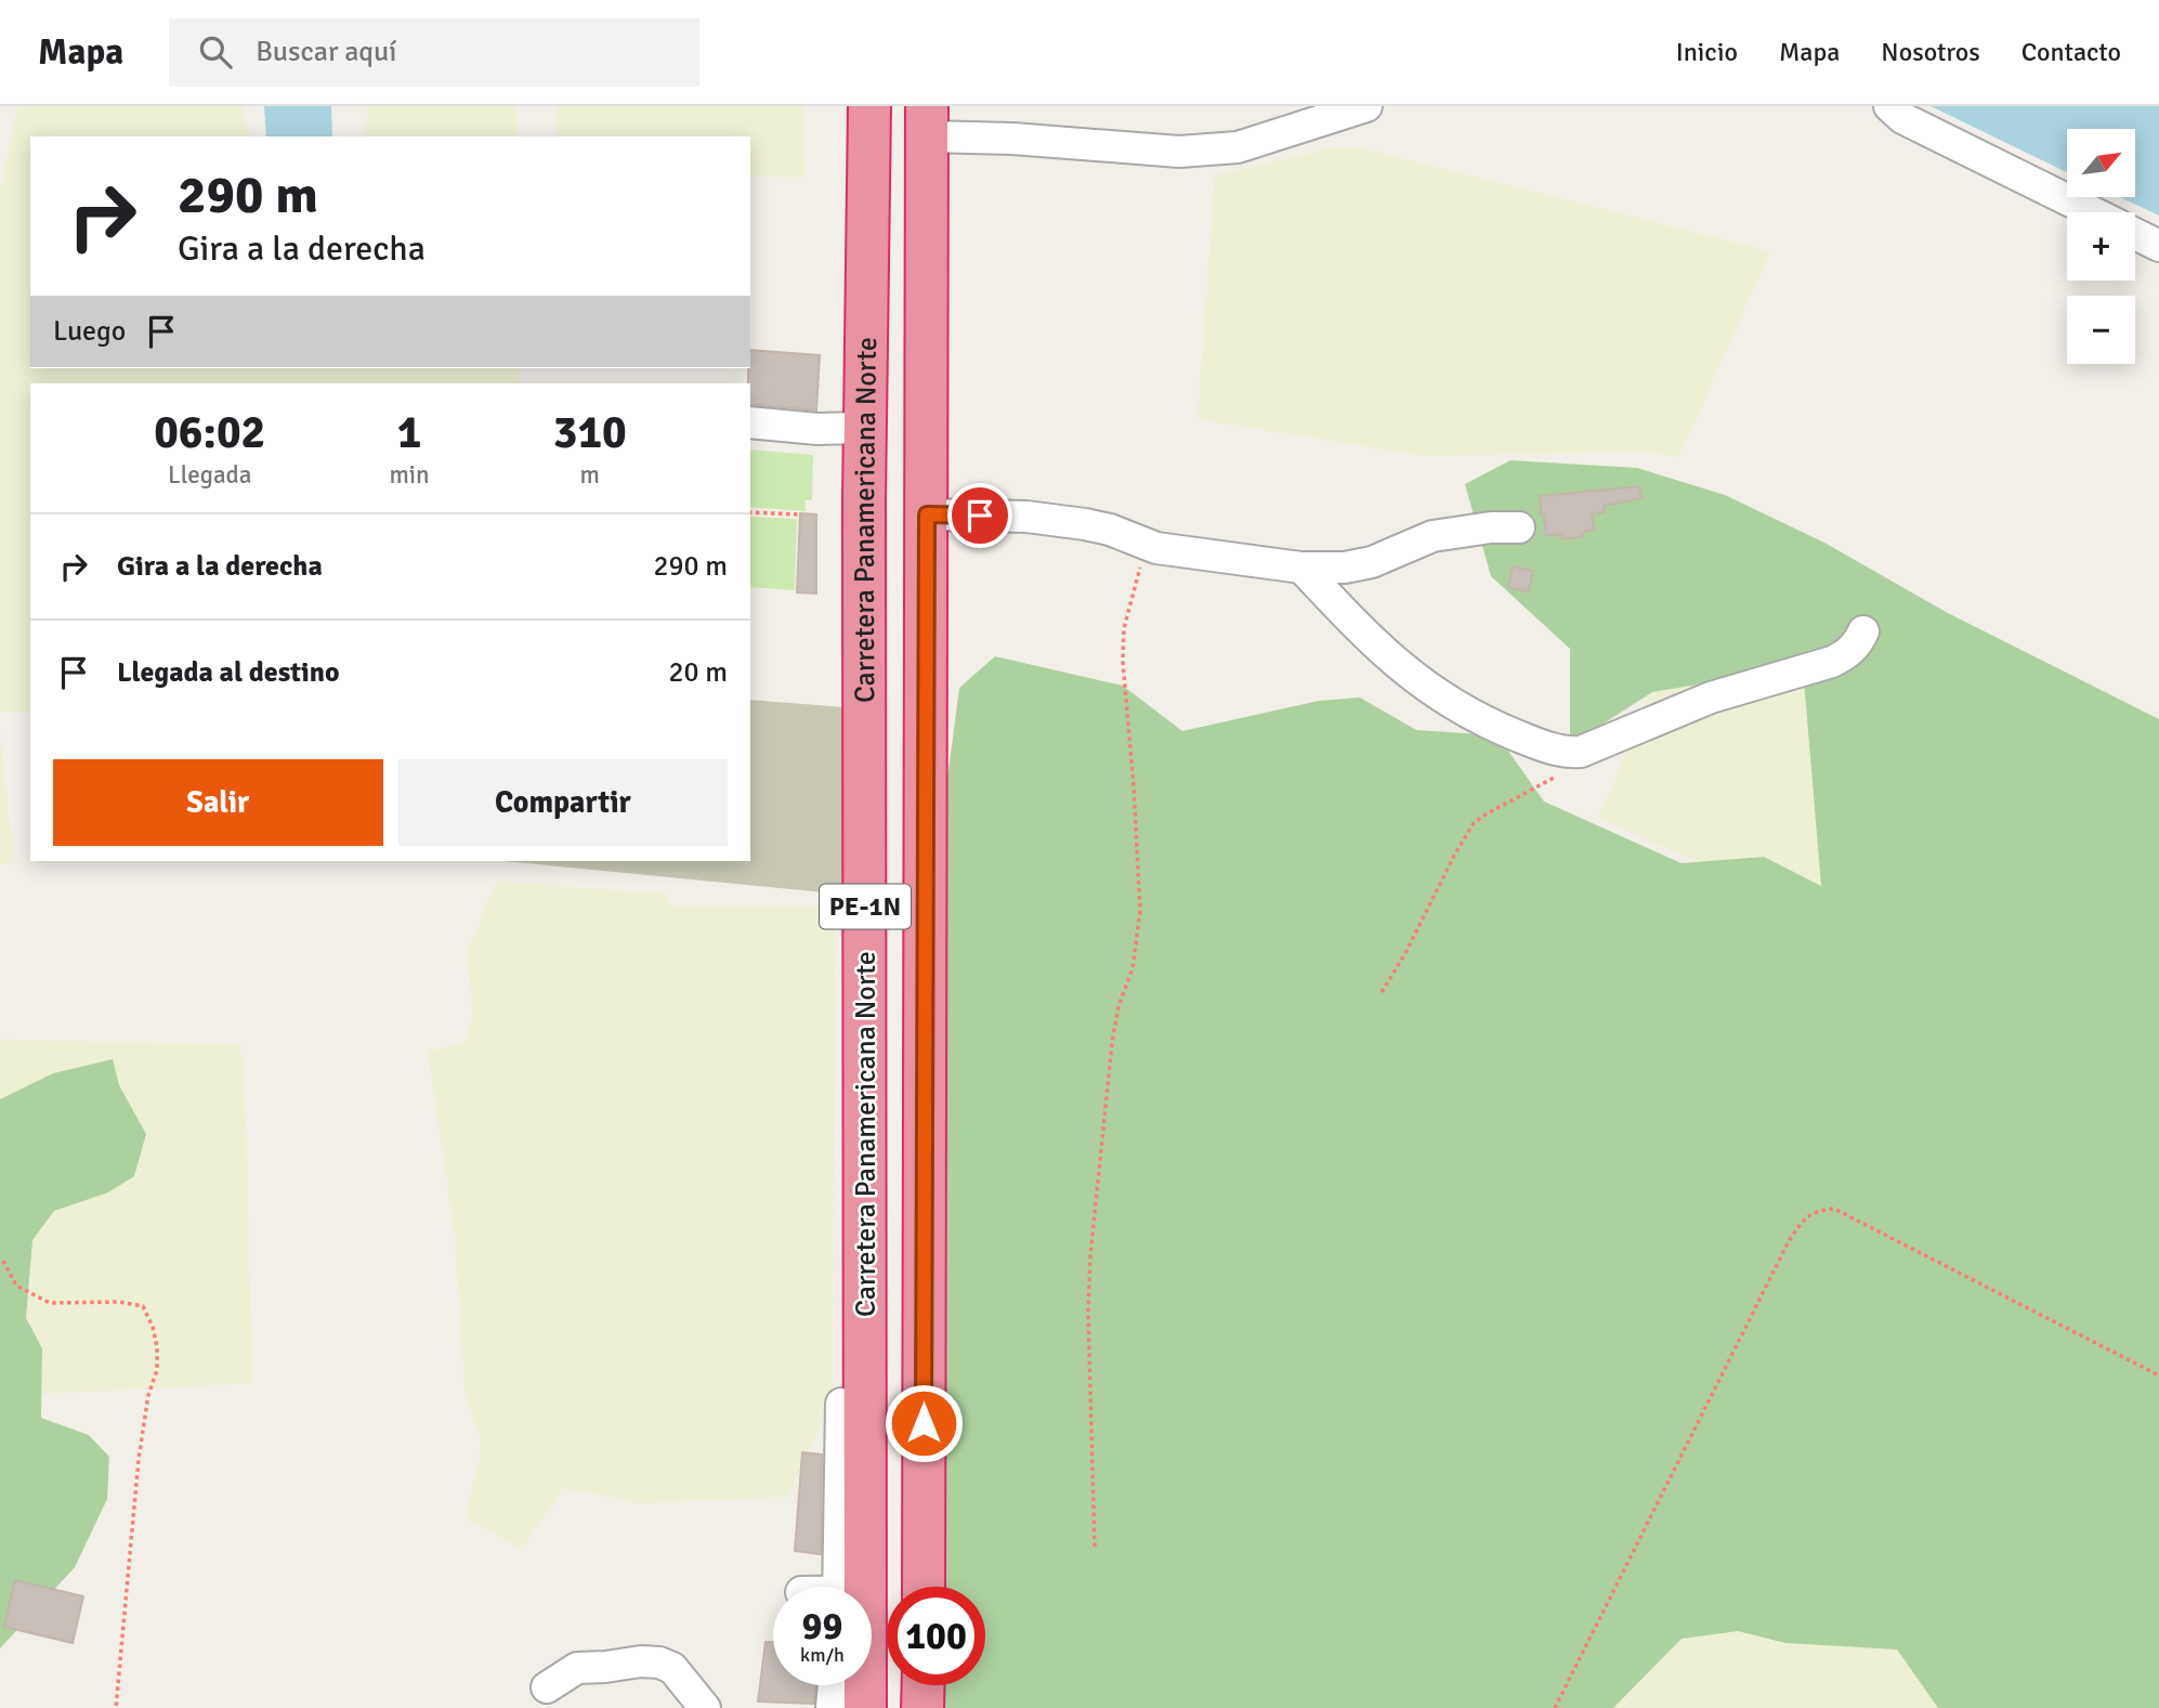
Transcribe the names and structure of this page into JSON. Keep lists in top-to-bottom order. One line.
{"streets":{"highway":["Carretera Panamericana Norte","PE-1N"]},"north":"top right","page":{"header":"Mapa","search":"Buscar aquí","nav":["Inicio","Mapa","Nosotros","Contacto"],"map_buttons":["+","−"],"turn":["290 m","Gira a la derecha"],"then":"Luego","eta":["06:02","Llegada","1","min","310","m"],"list":[{"name":"Gira a la derecha","value":"290 m"},{"name":"Llegada al destino","value":"20 m"}],"buttons":["Salir","Compartir"],"speed":"99 km/h","limit":"100"}}
